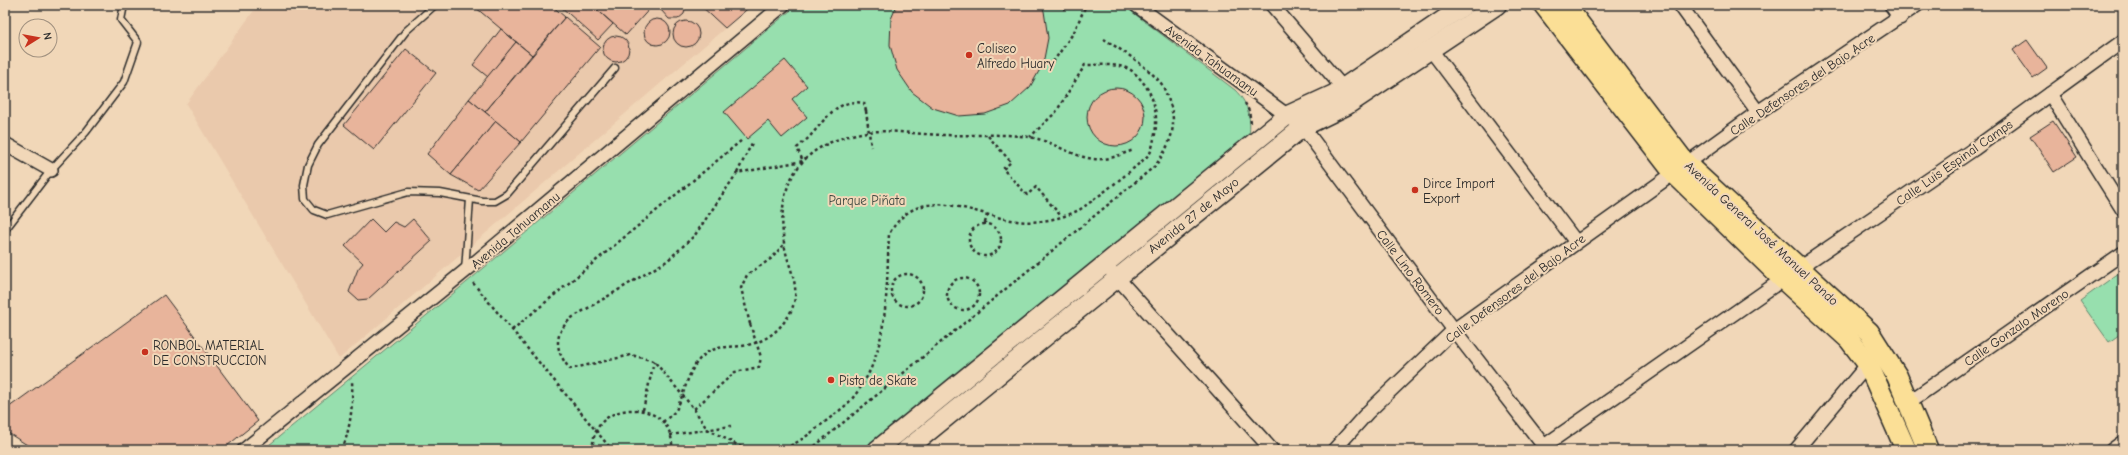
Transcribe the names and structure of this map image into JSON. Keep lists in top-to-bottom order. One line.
{"streets":{"main road":["Avenida 27 de Mayo","Avenida General José Manuel Pando"],"street":["Avenida Tahuamanu","Calle Defensores del Bajo Acre","Calle Luis Espinal Camps","Calle Lino Romero","Calle Gonzalo Moreno"]},"crossings":[["Avenida Tahuamanu","Avenida 27 de Mayo"],["Avenida Tahuamanu","Calle Lino Romero"],["Calle Defensores del Bajo Acre","Avenida General José Manuel Pando"],["Calle Defensores del Bajo Acre","Calle Lino Romero"],["Calle Luis Espinal Camps","Avenida General José Manuel Pando"],["Calle Luis Espinal Camps","Calle Lino Romero"],["Avenida 27 de Mayo","Calle Lino Romero"],["Avenida General José Manuel Pando","Calle Gonzalo Moreno"]],"parks":["Parque Piñata"],"places":["Coliseo Alfredo Huary","Dirce Import Export","RONBOL MATERIAL DE CONSTRUCCION","Pista de Skate"],"north":"right"}
